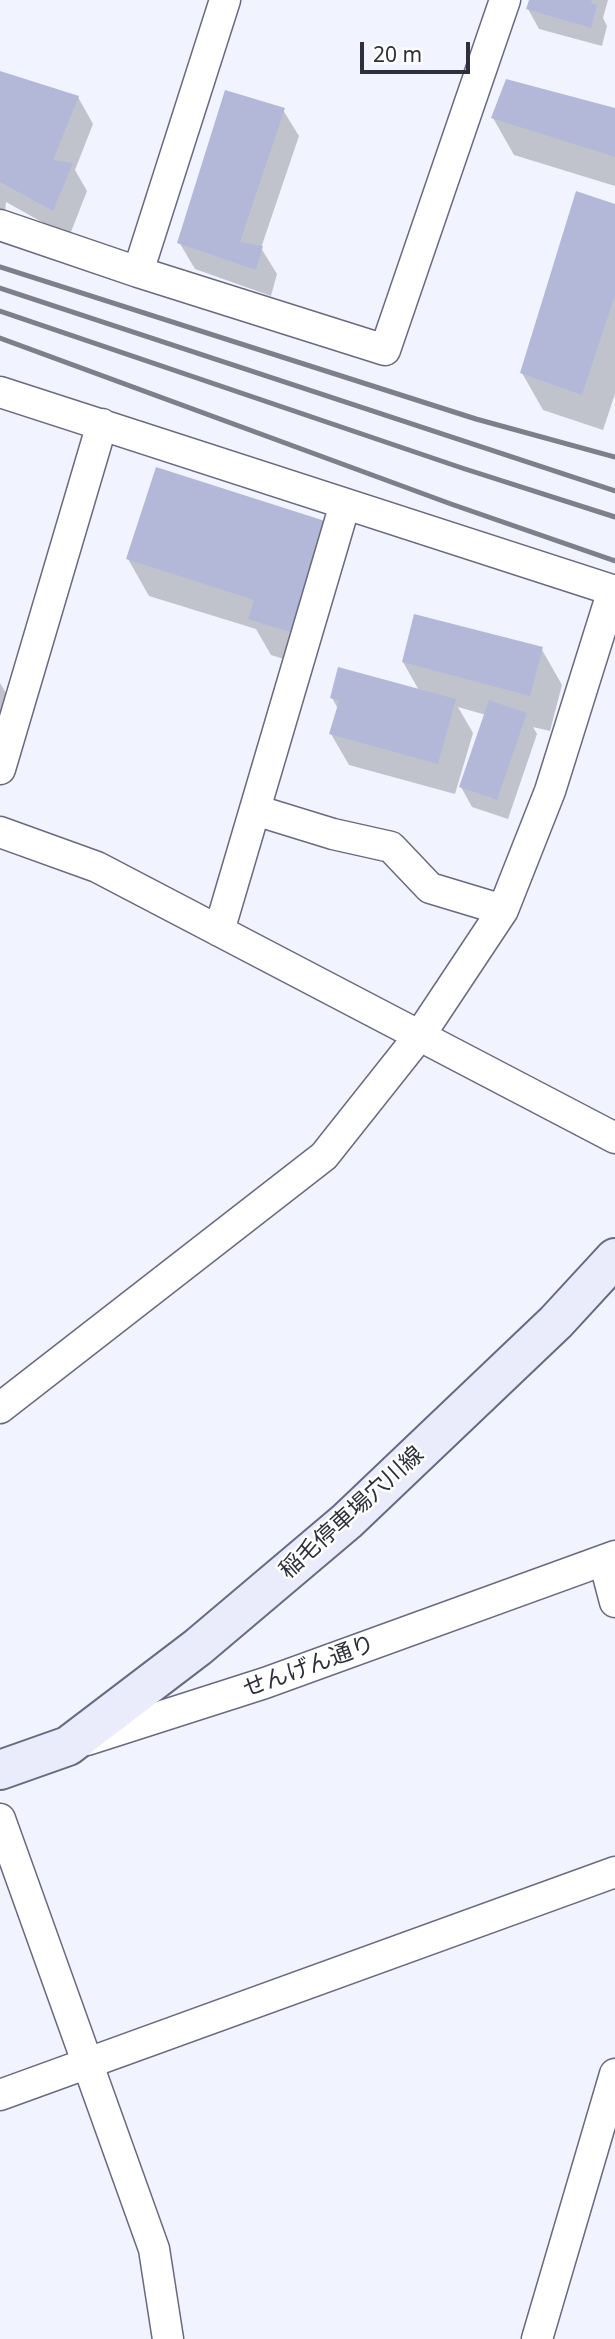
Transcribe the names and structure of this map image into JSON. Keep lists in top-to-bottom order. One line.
{"streets":{"main road":["稲毛停車場穴川線","せんげん通り"]},"crossings":[["稲毛停車場穴川線","せんげん通り"]],"scale_bar":"20 m"}
